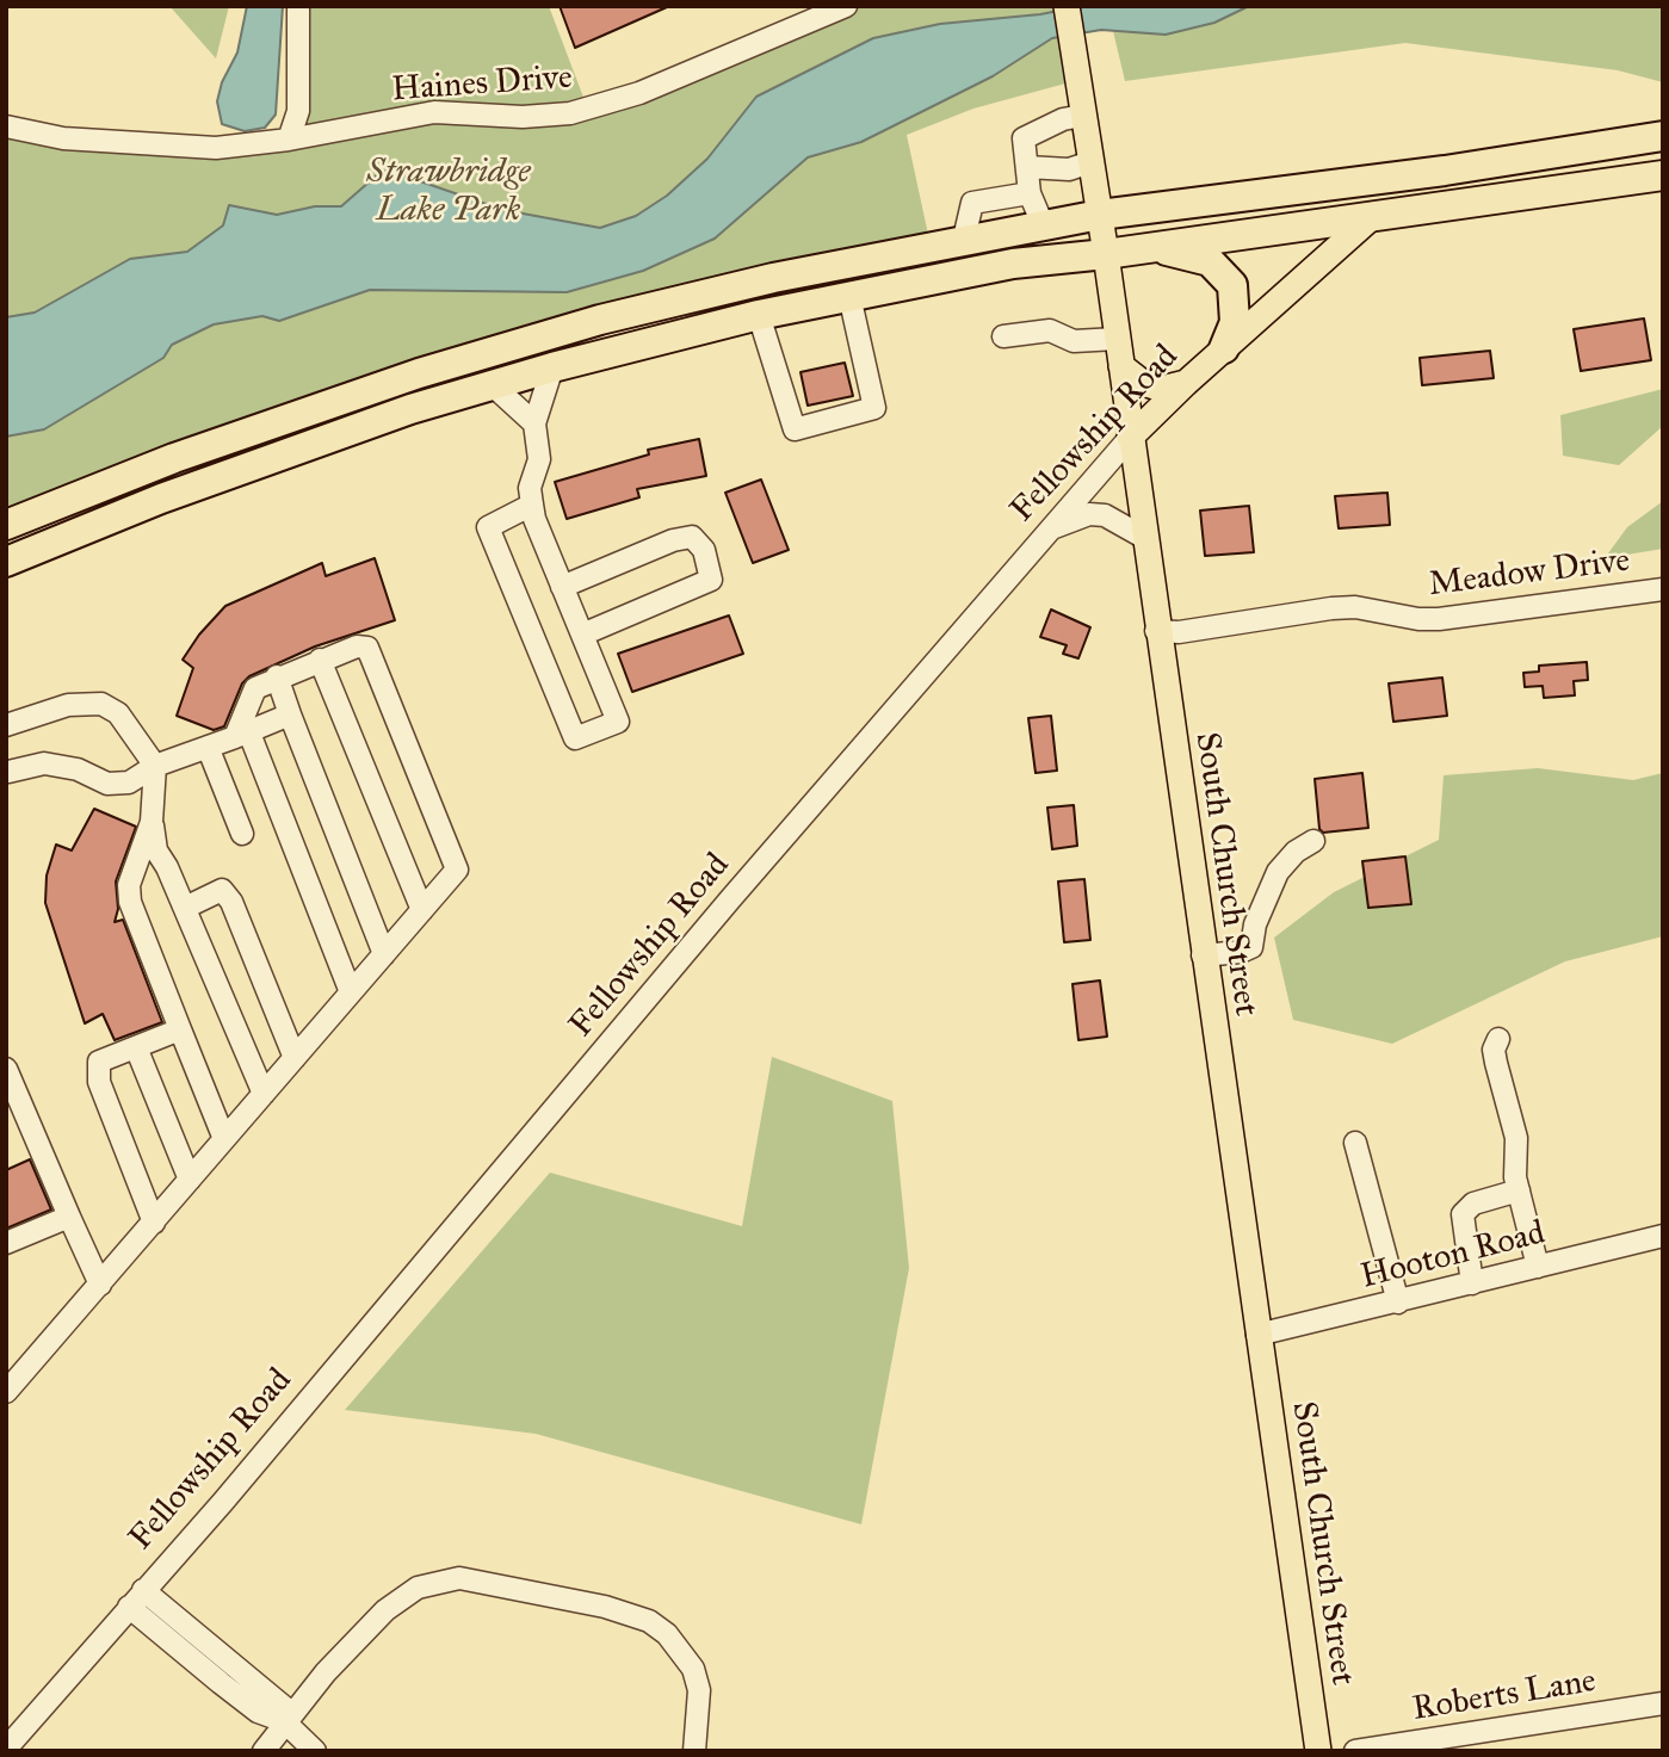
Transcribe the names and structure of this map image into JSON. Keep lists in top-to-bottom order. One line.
{"streets":{"main road":["Fellowship Road","South Church Street"],"street":["Haines Drive","Meadow Drive","Hooton Road","Roberts Lane"]},"crossings":[["Fellowship Road","South Church Street"],["Meadow Drive","South Church Street"],["South Church Street","Hooton Road"]],"parks":["Strawbridge Lake Park"]}
